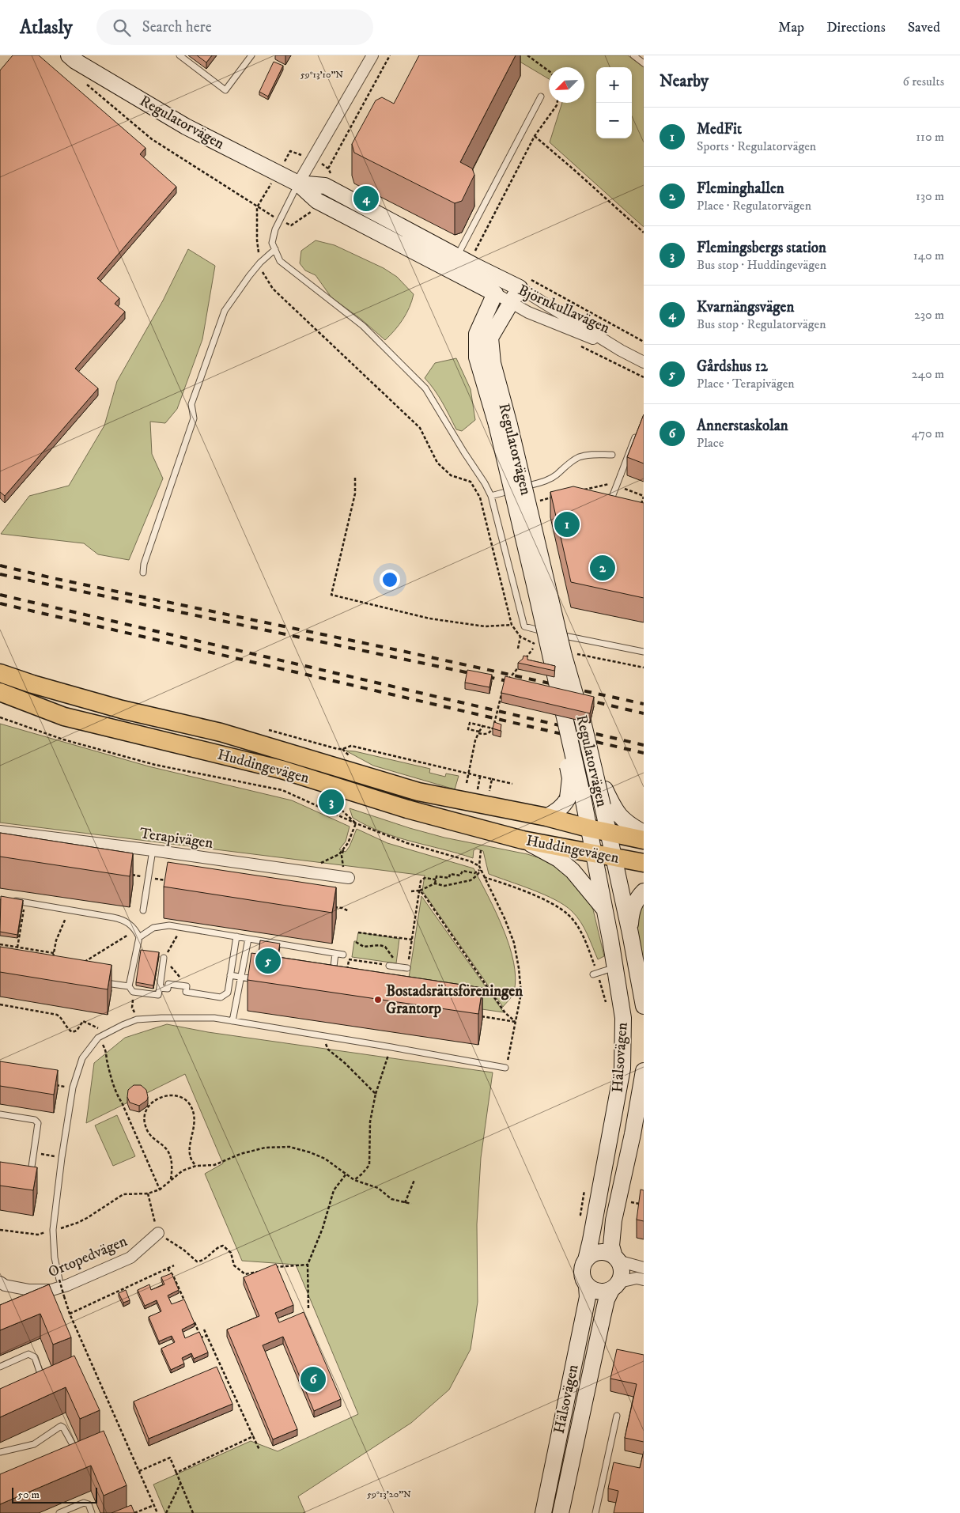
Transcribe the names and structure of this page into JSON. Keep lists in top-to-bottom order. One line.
{"streets":{"main road":["Huddingevägen"],"street":["Regulatorvägen","Björnkullavägen","Terapivägen","Hälsovägen","Ortopedvägen"]},"crossings":[["Regulatorvägen","Björnkullavägen"],["Regulatorvägen","Huddingevägen"],["Regulatorvägen","Hälsovägen"],["Huddingevägen","Hälsovägen"]],"places":["Bostadsrättsföreningen Grantorp"],"scale_bar":"50 m","north":"bottom left","page":{"header":"Atlasly","search":"Search here","nav":["Map","Directions","Saved"],"heading":["Nearby","6 results"],"map_buttons":["+","−"],"list":[{"mark":"1","name":"MedFit","note":"Sports · Regulatorvägen","value":"110 m"},{"mark":"2","name":"Fleminghallen","note":"Place · Regulatorvägen","value":"130 m"},{"mark":"3","name":"Flemingsbergs station","note":"Bus stop · Huddingevägen","value":"140 m"},{"mark":"4","name":"Kvarnängsvägen","note":"Bus stop · Regulatorvägen","value":"230 m"},{"mark":"5","name":"Gårdshus 12","note":"Place · Terapivägen","value":"240 m"},{"mark":"6","name":"Annerstaskolan","note":"Place","value":"470 m"}],"pins":["4","1","2","3","5","6"],"scale":"50 m"},"coordinates":["59°13'10\"N","59°13'20\"N"]}
